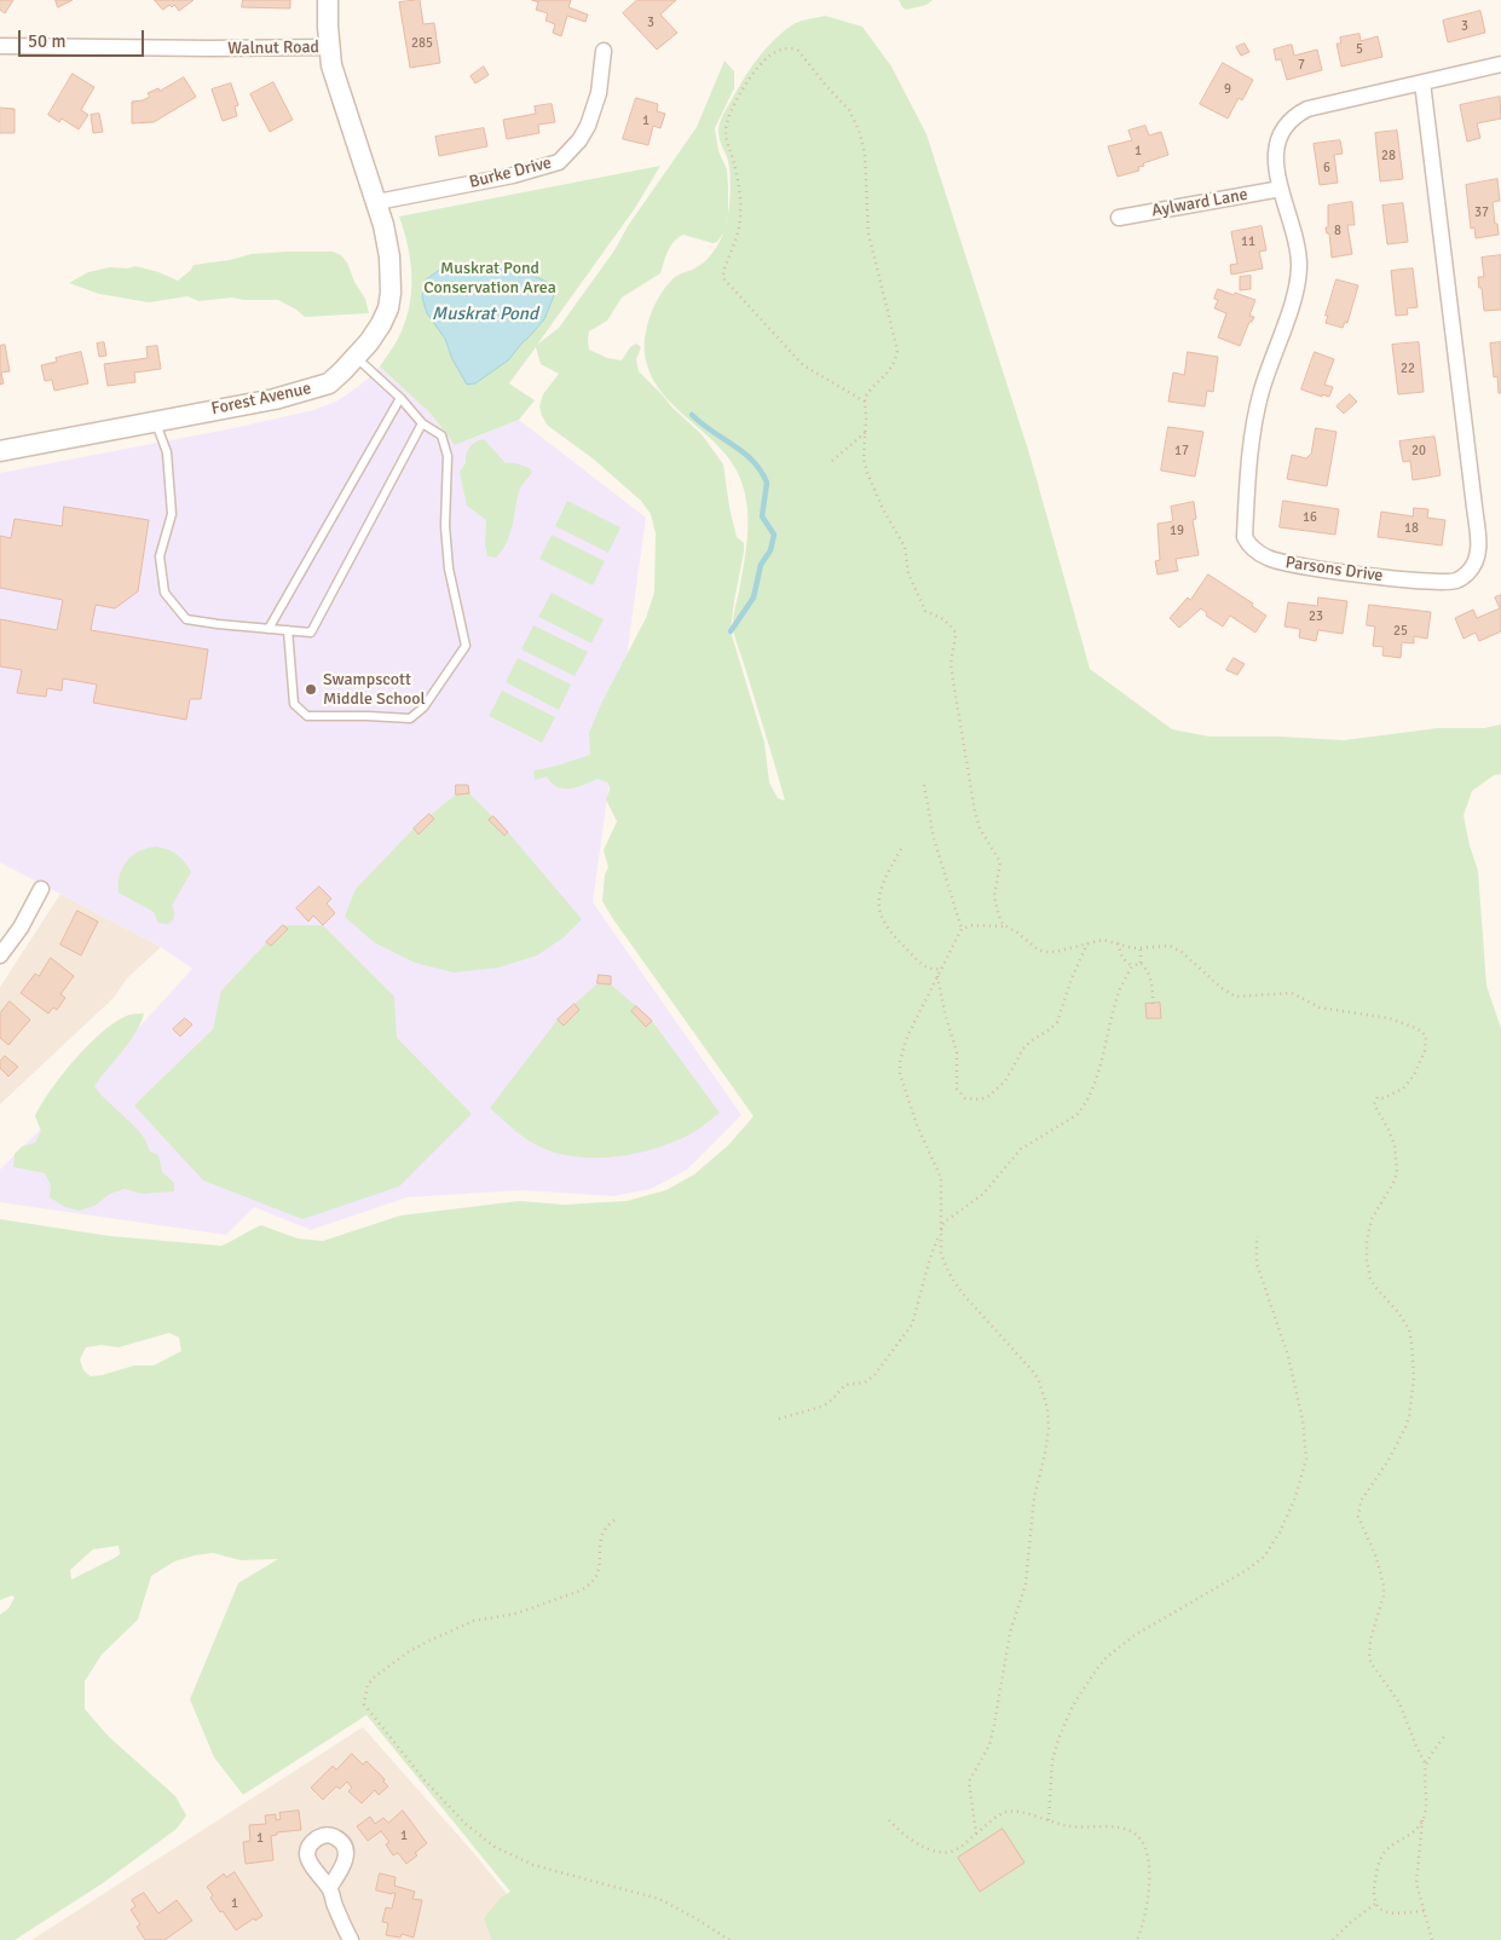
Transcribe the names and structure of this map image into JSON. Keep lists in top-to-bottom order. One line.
{"streets":{"street":["Walnut Road","Burke Drive","Aylward Lane","Forest Avenue","Parsons Drive"]},"crossings":[["Walnut Road","Forest Avenue"],["Burke Drive","Forest Avenue"],["Aylward Lane","Parsons Drive"]],"water":["Muskrat Pond"],"parks":["Muskrat Pond Conservation Area"],"places":["Swampscott Middle School"],"house_numbers":["3","3","285","5","7","9","1","1","28","6","37","8","11","22","17","20","16","18","19","23","25","1","1","1"],"scale_bar":"50 m"}
